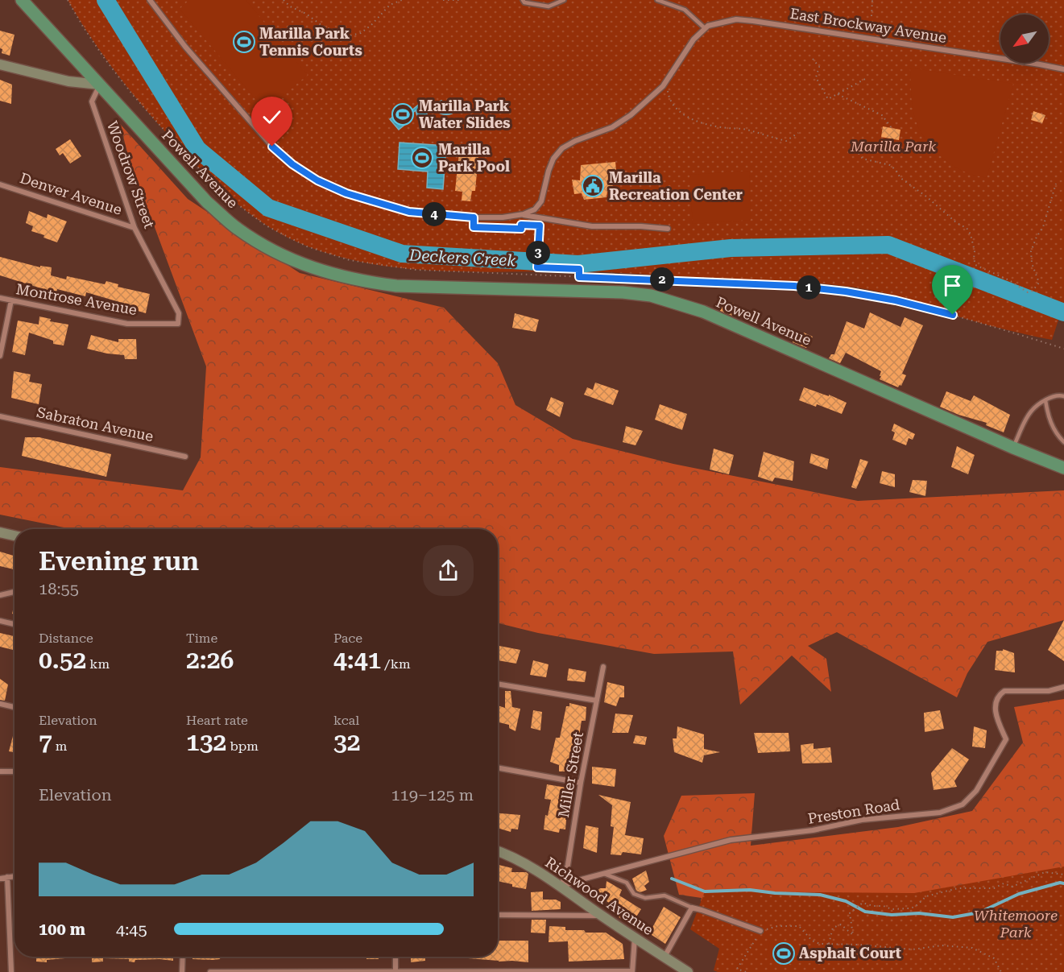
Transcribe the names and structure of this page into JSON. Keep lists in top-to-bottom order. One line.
{"streets":{"main road":["Powell Avenue"],"street":["East Brockway Avenue","Woodrow Street","Denver Avenue","Montrose Avenue","Sabraton Avenue","Miller Street","Preston Road","Richwood Avenue"]},"crossings":[["Powell Avenue","Woodrow Street"],["Woodrow Street","Denver Avenue"],["Woodrow Street","Montrose Avenue"],["Miller Street","Preston Road"],["Miller Street","Richwood Avenue"],["Preston Road","Richwood Avenue"]],"water":["Deckers Creek"],"parks":["Marilla Park","Whitemoore Park"],"places":{"sports":["Marilla Park Tennis Courts","Marilla Park Water Slides","Marilla Park Pool","Asphalt Court"],"public building":["Marilla Recreation Center"]},"north":"bottom left","page":{"pins":["4","3","2","1"],"heading":["Evening run","18:55"],"stats":[["Distance","0.52 km"],["Time","2:26"],["Pace","4:41 /km"],["Elevation","7 m"],["Heart rate","132 bpm"],["kcal","32"]],"chart":["Elevation","119–125 m"],"list":[{"name":"100 m","note":"4:45"}]}}
